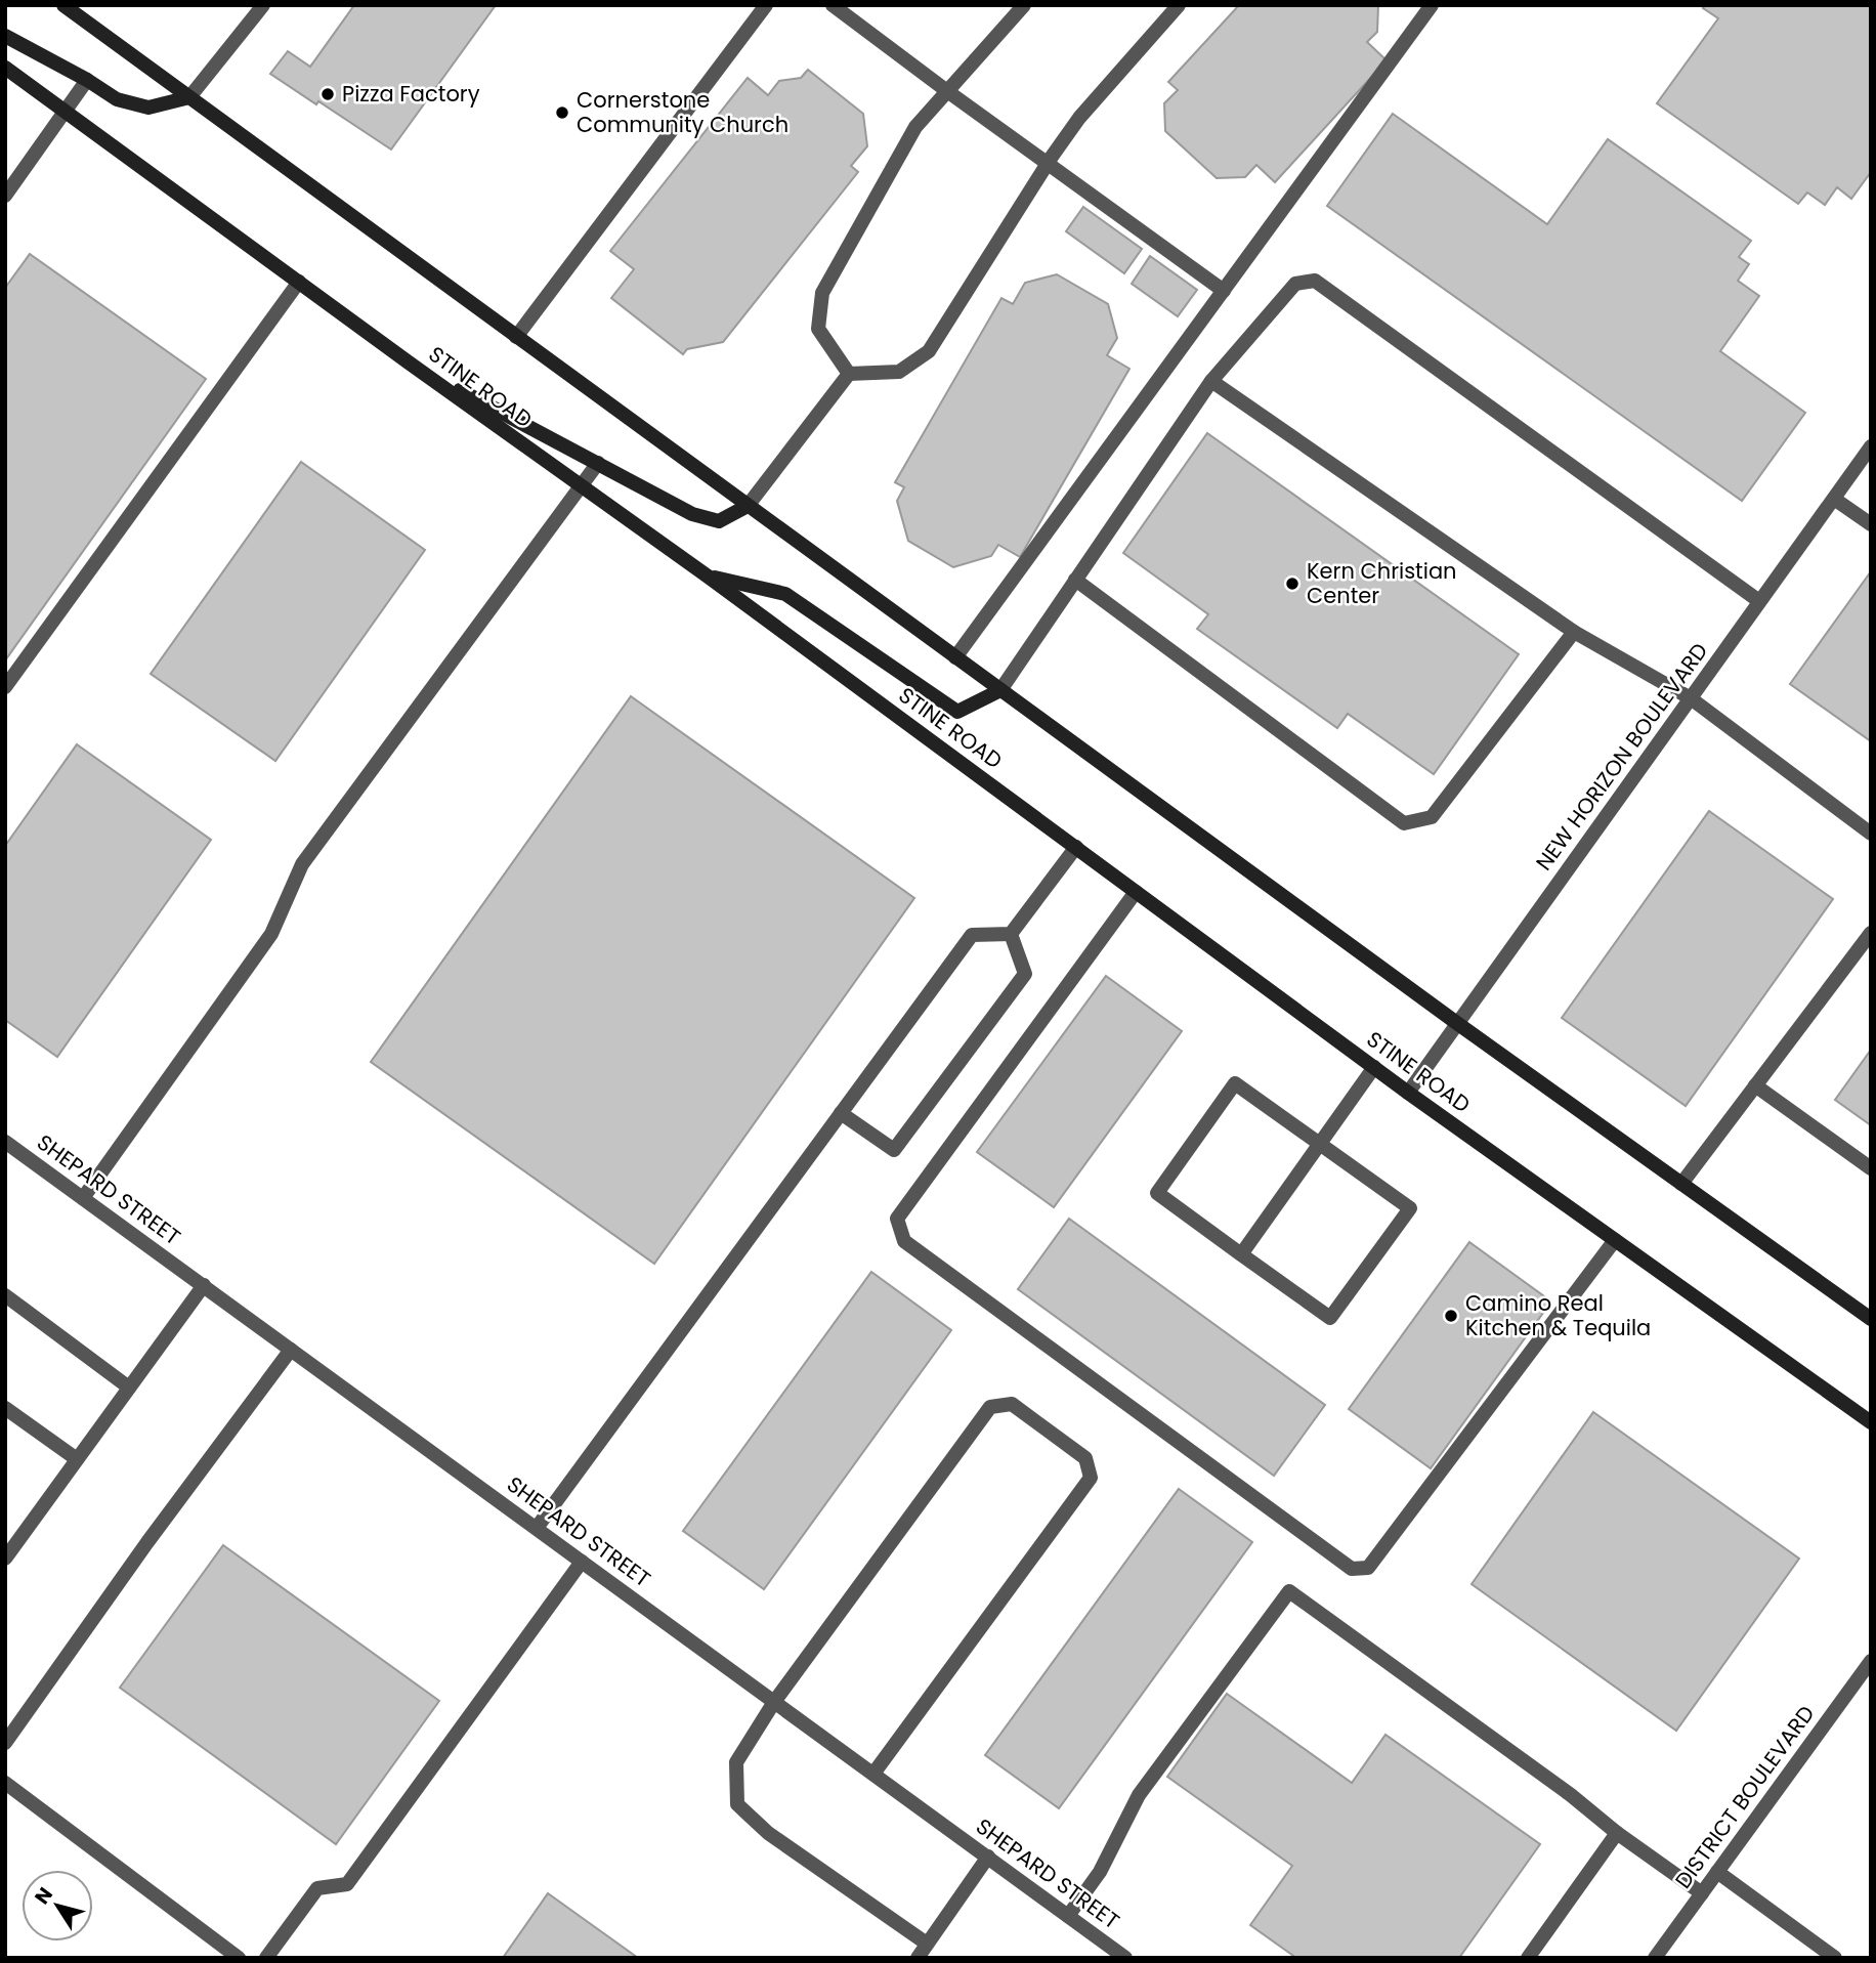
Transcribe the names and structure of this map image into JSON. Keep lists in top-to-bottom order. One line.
{"streets":{"main road":["STINE ROAD"],"street":["NEW HORIZON BOULEVARD","SHEPARD STREET","DISTRICT BOULEVARD"]},"crossings":[["STINE ROAD","NEW HORIZON BOULEVARD"]],"places":["Pizza Factory","Cornerstone Community Church","Kern Christian Center","Camino Real Kitchen & Tequila"],"north":"top left"}
